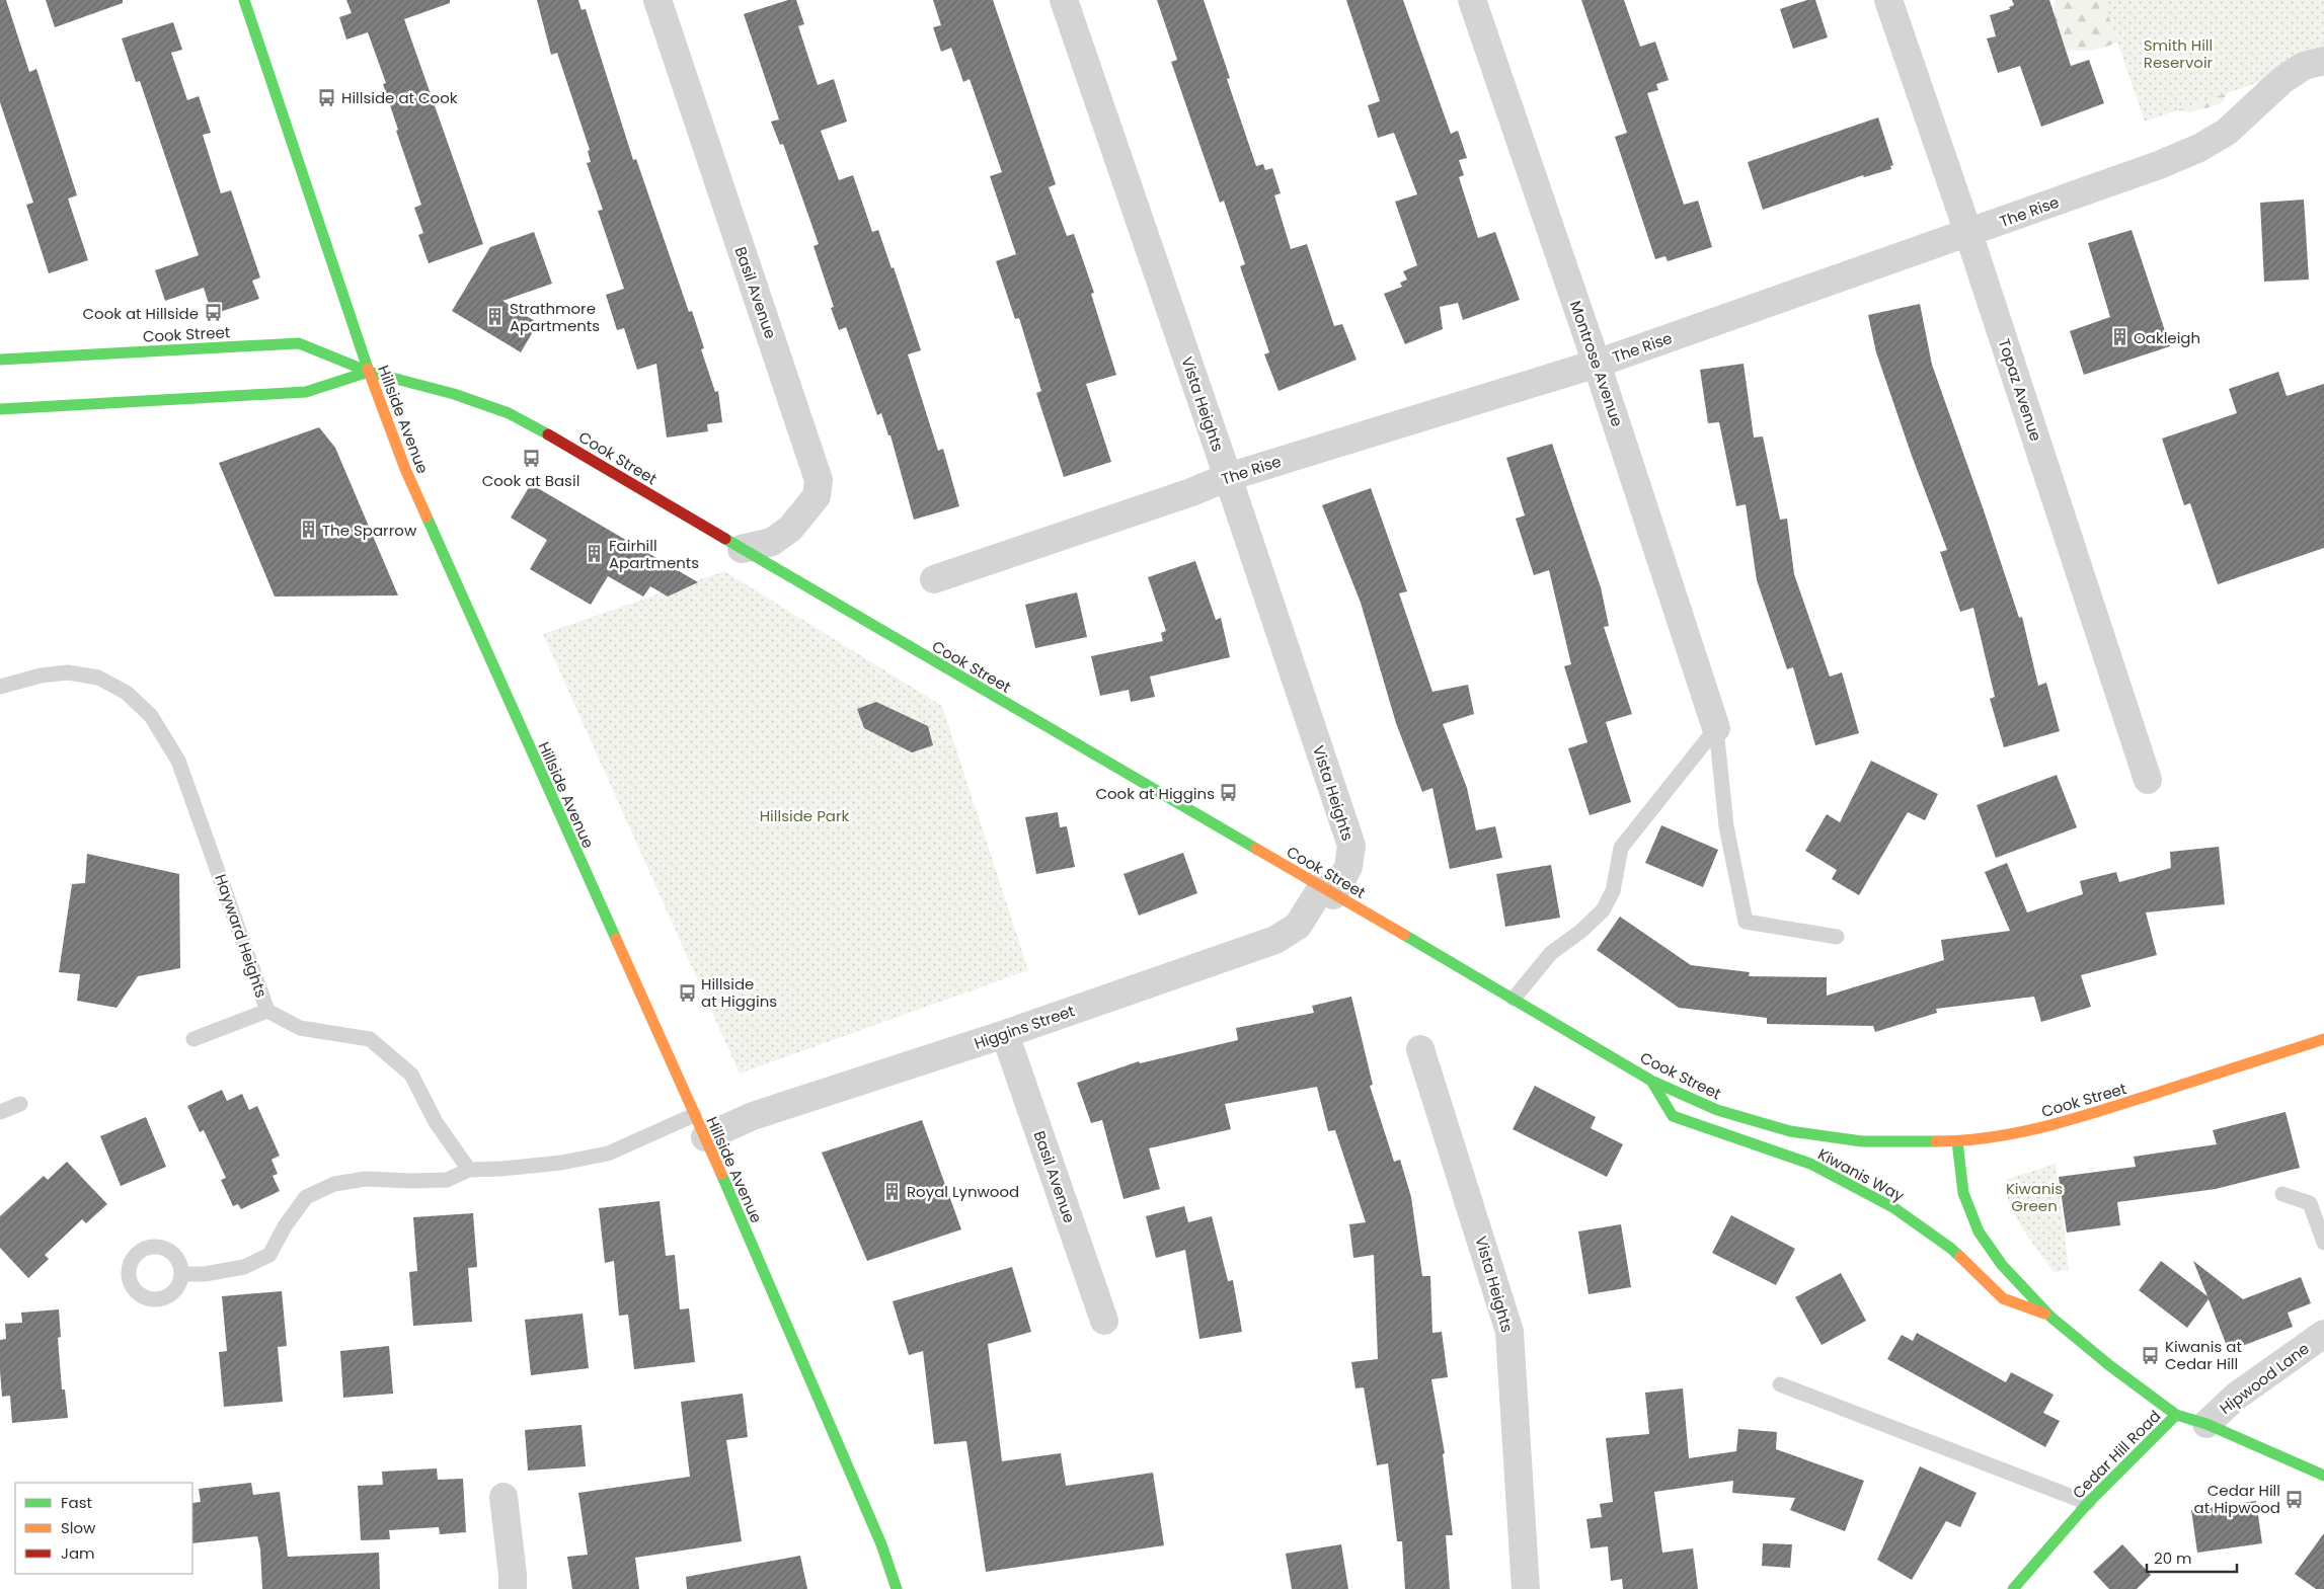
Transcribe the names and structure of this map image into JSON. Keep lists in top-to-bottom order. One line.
{"streets":{"main road":["Cook Street","Hillside Avenue","Kiwanis Way","Cedar Hill Road"],"street":["The Rise","Basil Avenue","Montrose Avenue","Topaz Avenue","Vista Heights","Higgins Street","Hipwood Lane"],"lane":["Hayward Heights"]},"crossings":[["The Rise","Montrose Avenue"],["The Rise","Topaz Avenue"],["The Rise","Vista Heights"],["Basil Avenue","Cook Street"],["Basil Avenue","Higgins Street"],["Cook Street","Vista Heights"],["Cook Street","Hillside Avenue"],["Cook Street","Higgins Street"],["Cook Street","Kiwanis Way"],["Vista Heights","Higgins Street"],["Hillside Avenue","Higgins Street"],["Kiwanis Way","Cedar Hill Road"],["Hipwood Lane","Cedar Hill Road"]],"parks":["Smith Hill Reservoir","Hillside Park","Kiwanis Green"],"places":{"bus stop":["Hillside at Cook","Cook at Hillside","Cook at Basil","Cook at Higgins","Hillside at Higgins","Kiwanis at Cedar Hill","Cedar Hill at Hipwood"],"building":["Strathmore Apartments","Oakleigh","The Sparrow","Fairhill Apartments","Royal Lynwood"]},"legend":["Fast","Slow","Jam"],"scale_bar":"20 m"}
